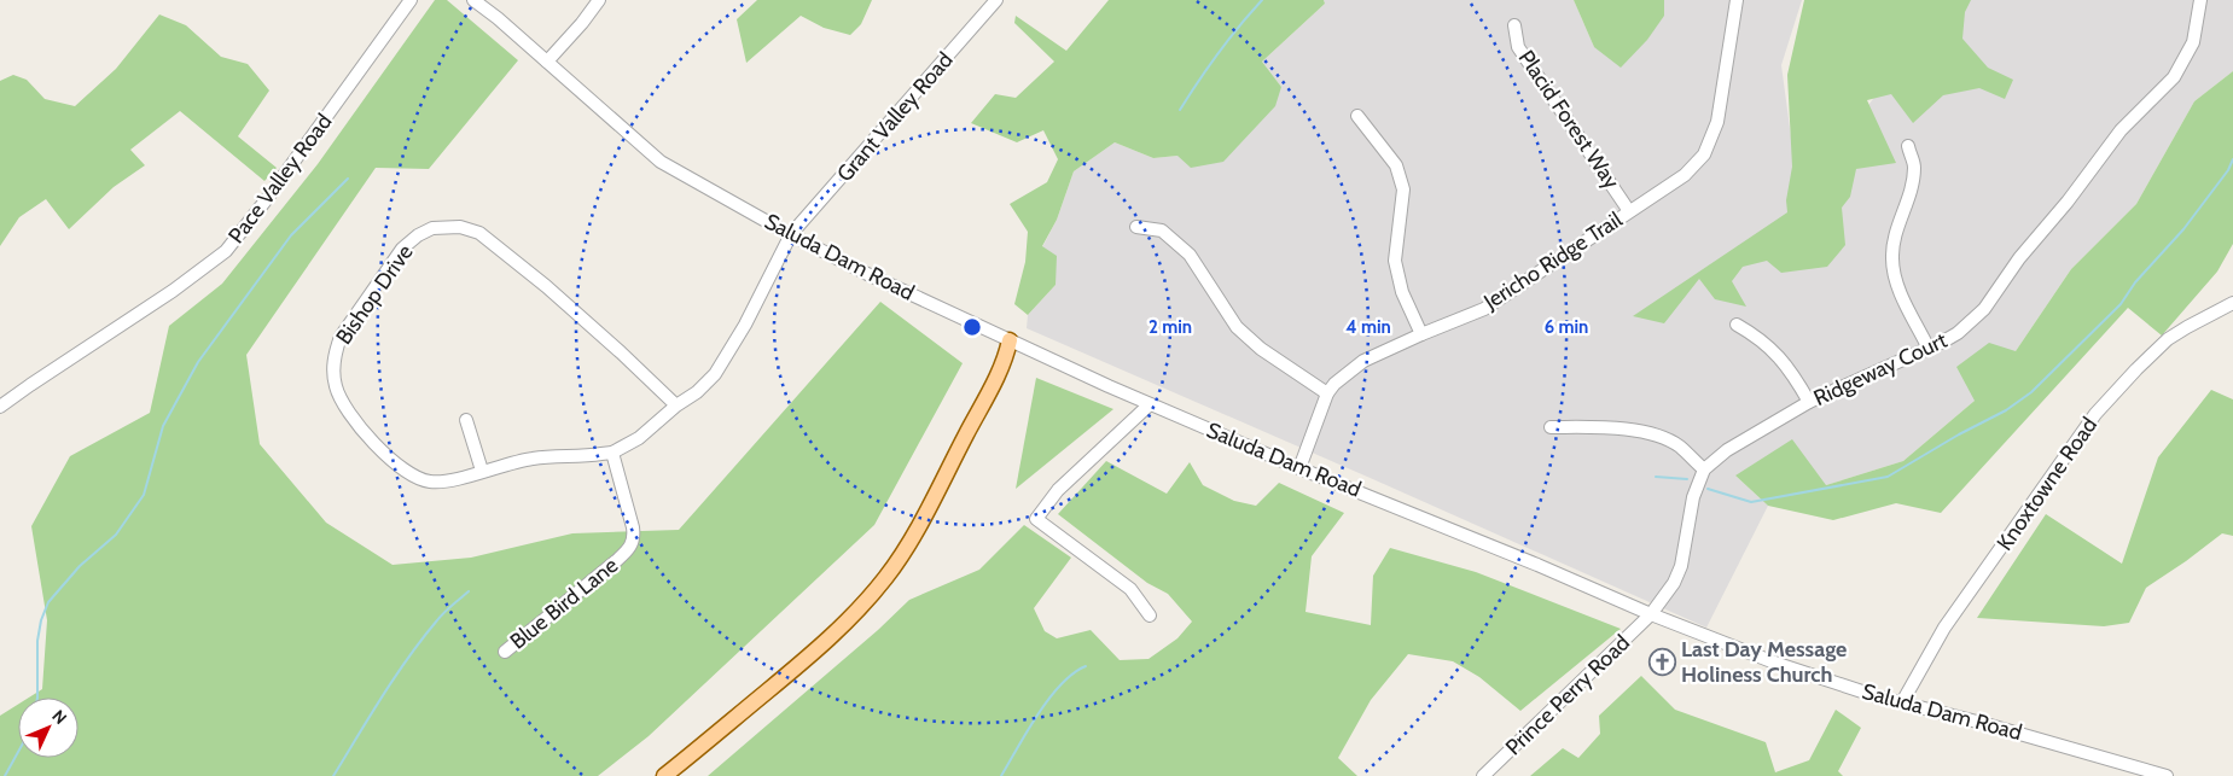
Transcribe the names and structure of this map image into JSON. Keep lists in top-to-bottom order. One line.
{"streets":{"street":["Grant Valley Road","Placid Forest Way","Pace Valley Road","Saluda Dam Road","Jericho Ridge Trail","Bishop Drive","Ridgeway Court","Knoxtowne Road","Blue Bird Lane","Prince Perry Road"]},"crossings":[["Grant Valley Road","Saluda Dam Road"],["Grant Valley Road","Bishop Drive"],["Placid Forest Way","Jericho Ridge Trail"],["Saluda Dam Road","Jericho Ridge Trail"],["Saluda Dam Road","Bishop Drive"],["Saluda Dam Road","Ridgeway Court"],["Saluda Dam Road","Knoxtowne Road"],["Saluda Dam Road","Prince Perry Road"],["Bishop Drive","Blue Bird Lane"],["Ridgeway Court","Prince Perry Road"]],"places":{"church":["Last Day Message Holiness Church"]},"north":"top right","rings":["2 min","4 min","6 min"]}
